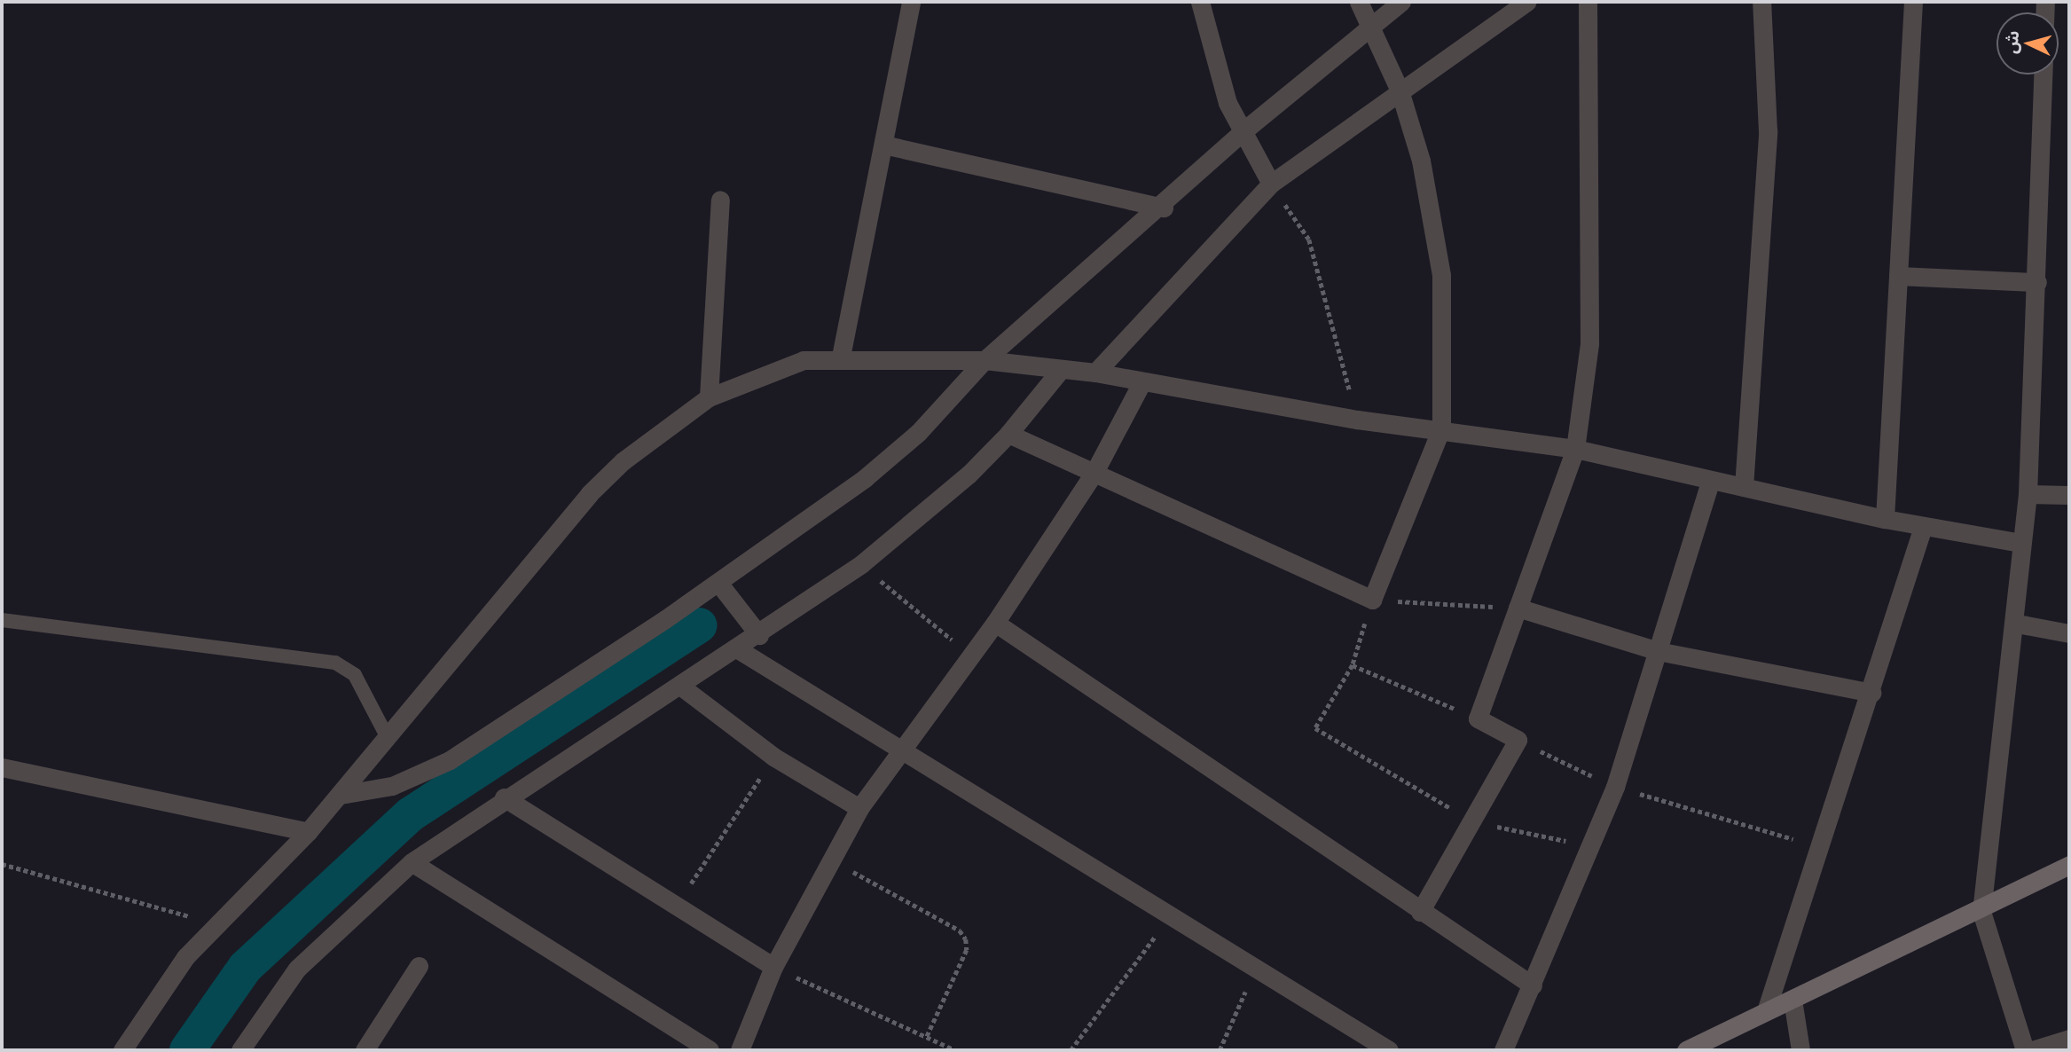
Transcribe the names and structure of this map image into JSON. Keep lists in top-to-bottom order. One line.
{"north":"left"}
